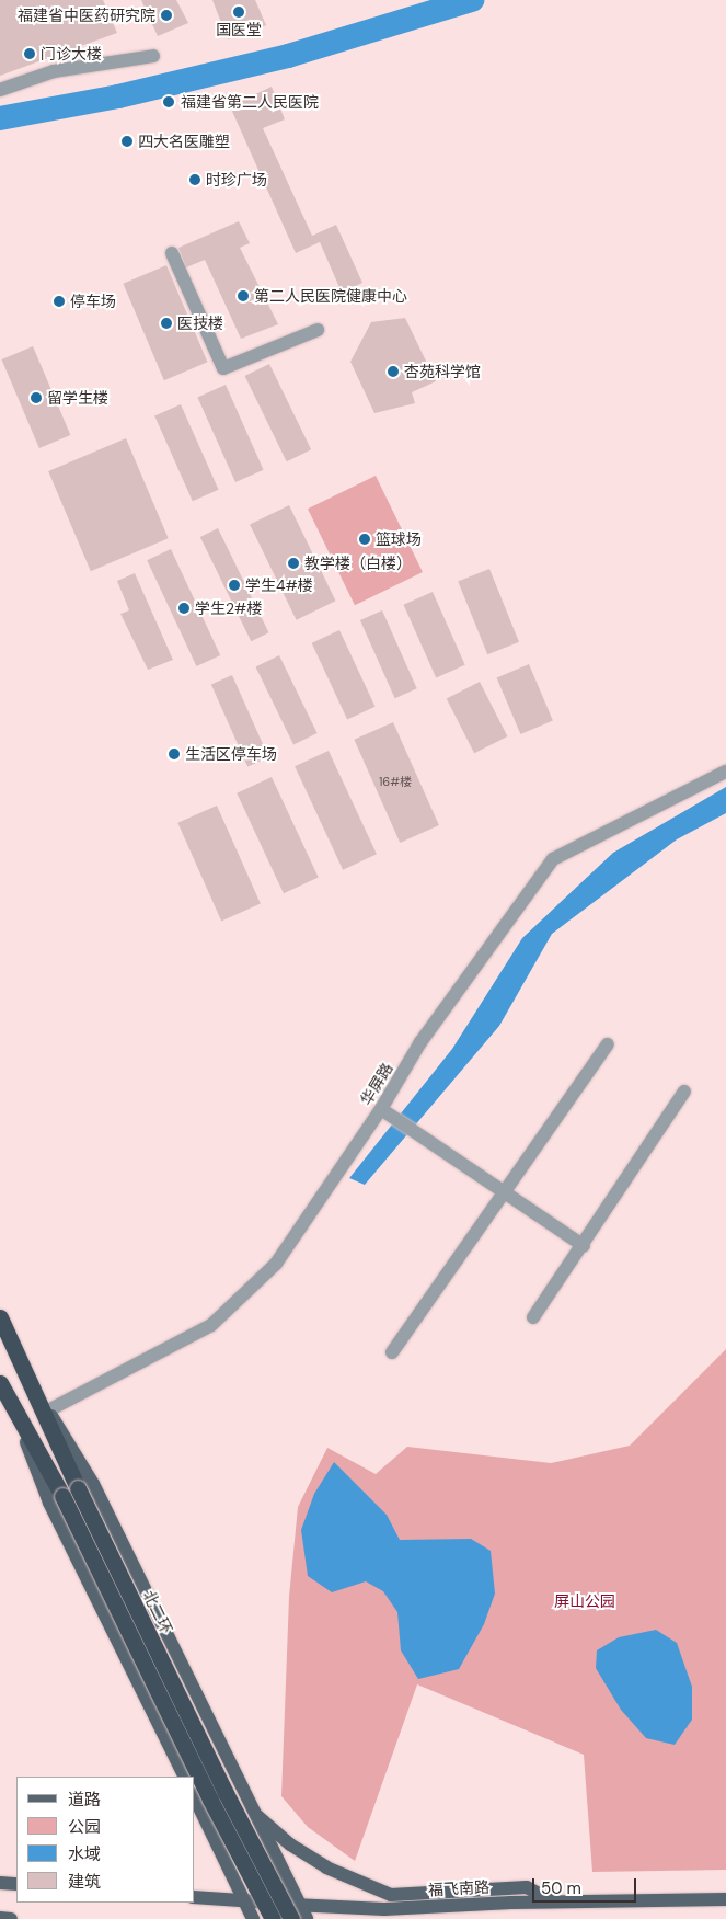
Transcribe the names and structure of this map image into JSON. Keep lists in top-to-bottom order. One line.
{"streets":{"highway":["北二环"],"main road":["福飞南路"],"street":["华屏路"]},"crossings":[["北二环","福飞南路"]],"parks":["屏山公园"],"places":["国医堂","福建省中医药研究院","门诊大楼","福建省第二人民医院","四大名医雕塑","时珍广场","第二人民医院健康中心","停车场","医技楼","杏苑科学馆","留学生楼","篮球场","教学楼（白楼）","学生4#楼","学生2#楼","生活区停车场"],"house_numbers":["16#楼"],"legend":["道路","公园","水域","建筑"],"scale_bar":"50 m"}
